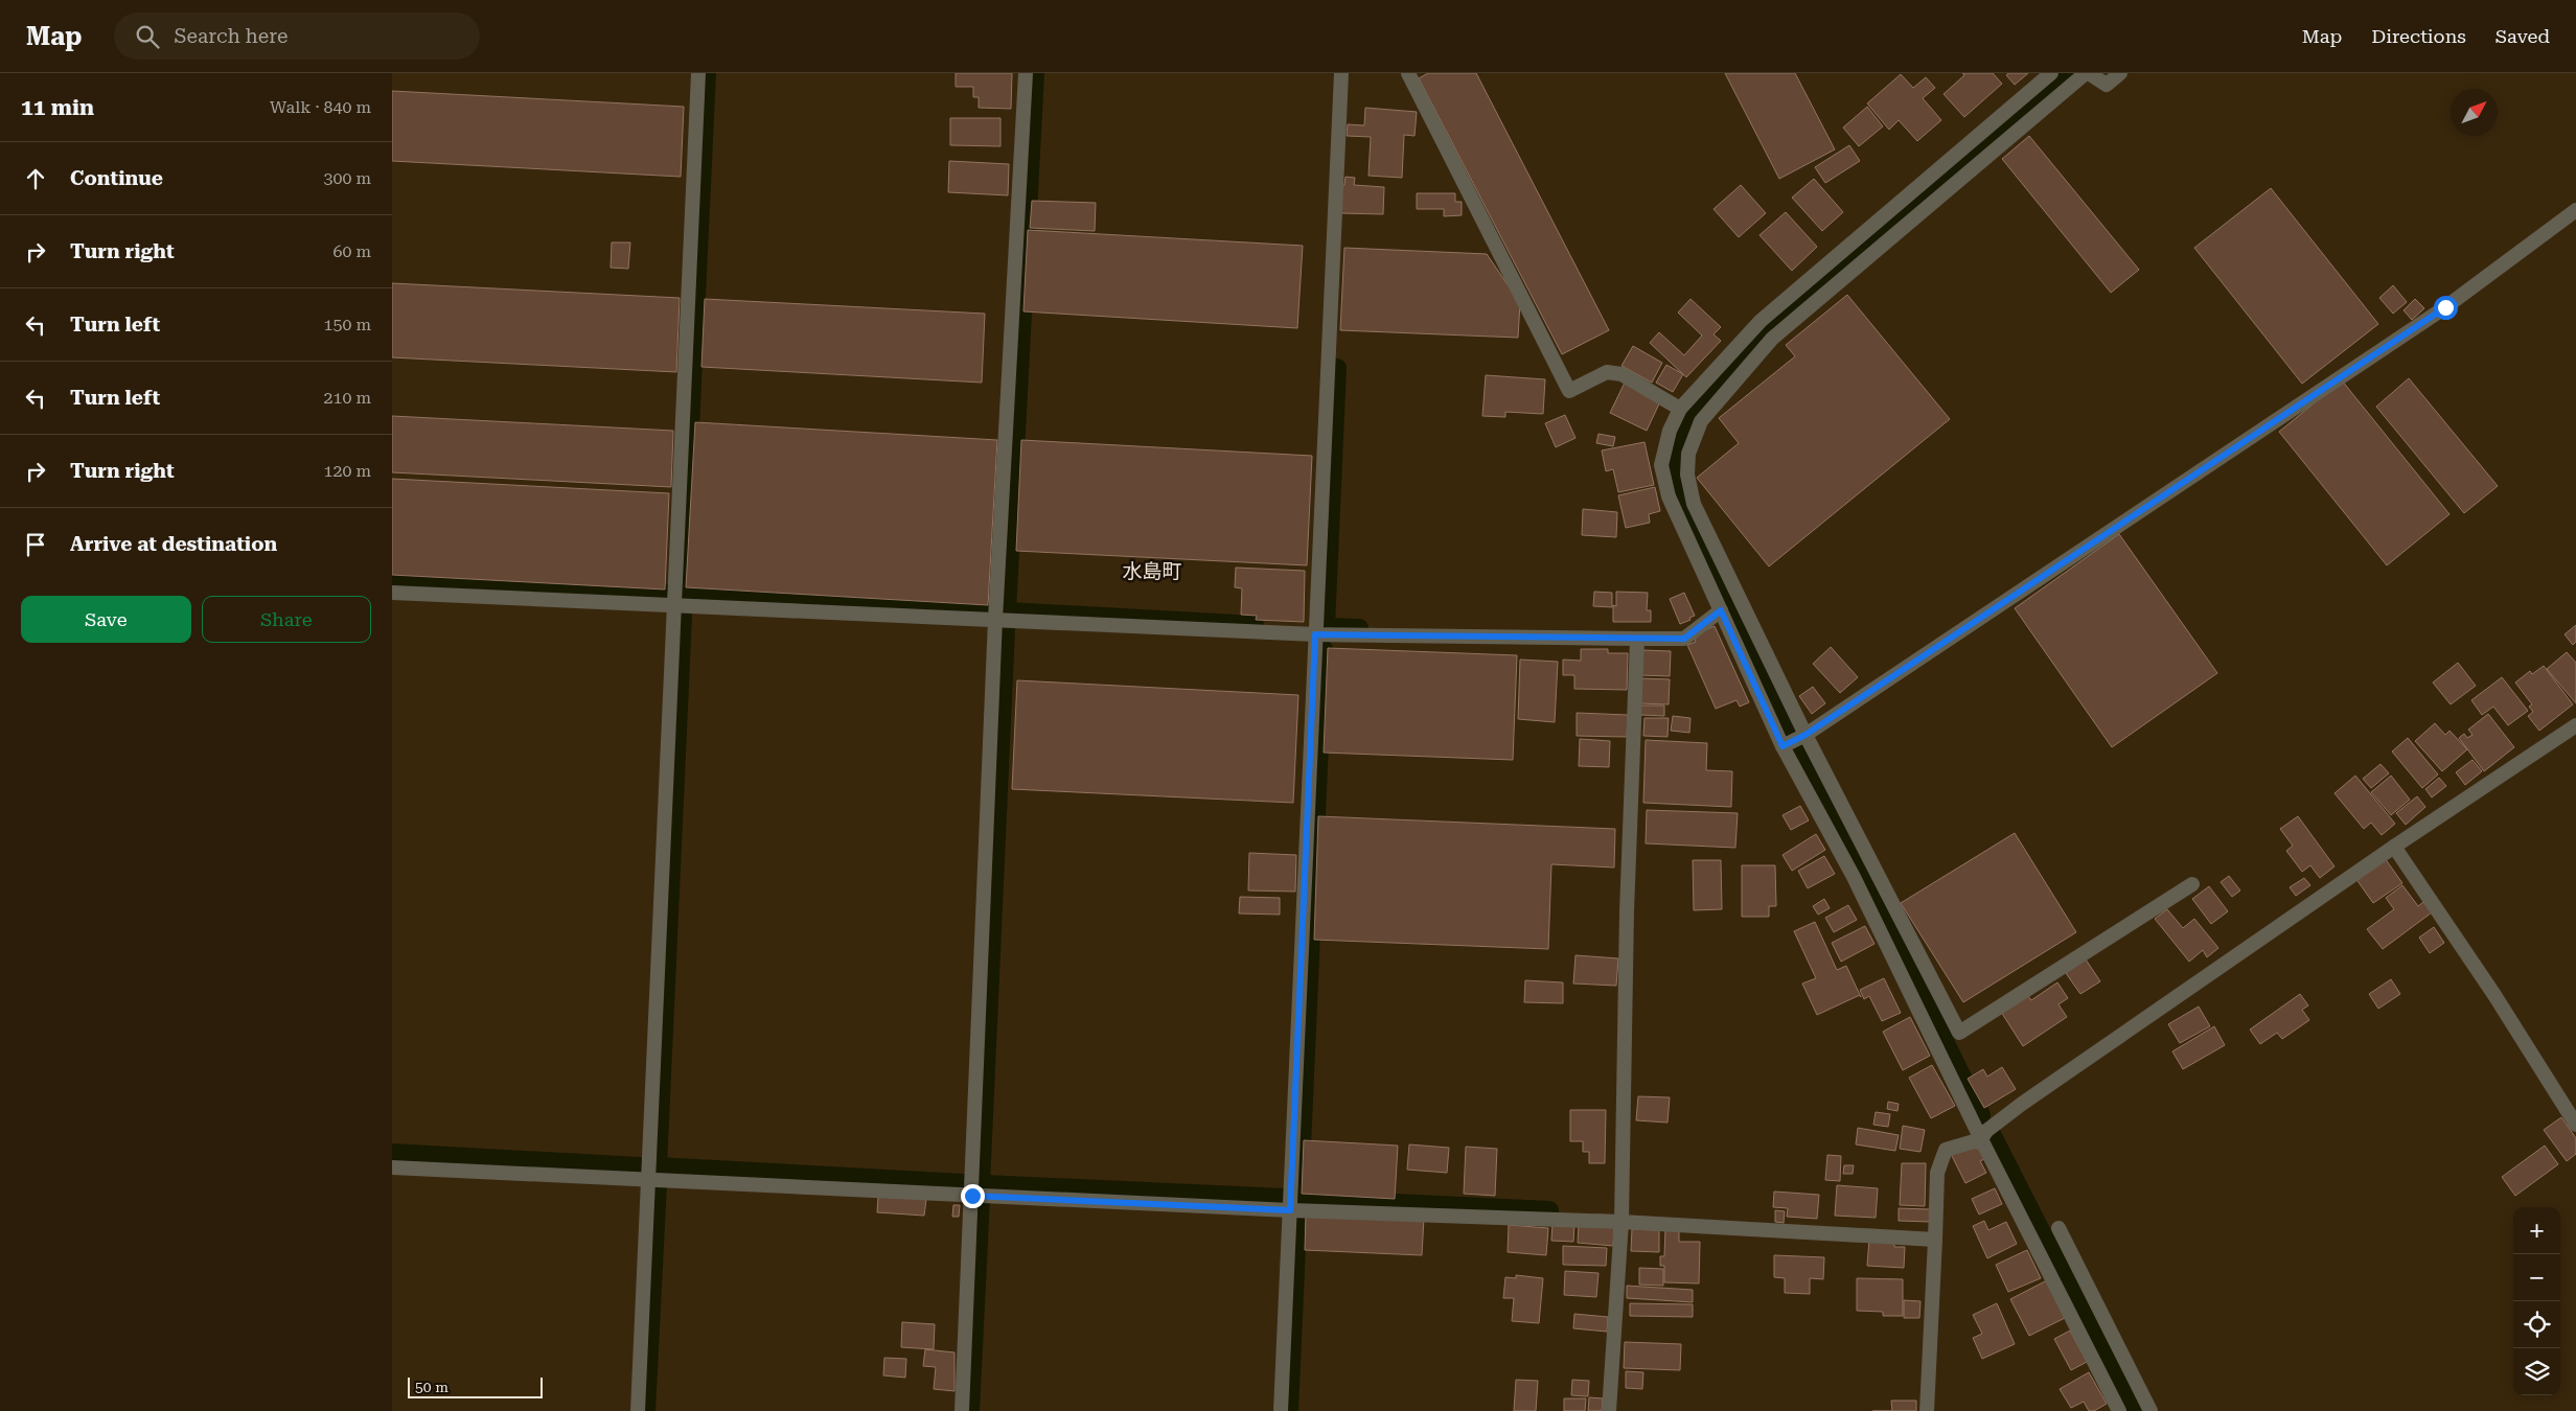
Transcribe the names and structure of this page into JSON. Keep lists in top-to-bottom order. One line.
{"districts":["水島町"],"scale_bar":"50 m","north":"top right","page":{"header":"Map","search":"Search here","nav":["Map","Directions","Saved"],"heading":["11 min","Walk · 840 m"],"list":[["Continue","300 m"],["Turn right","60 m"],["Turn left","150 m"],["Turn left","210 m"],["Turn right","120 m"],"Arrive at destination"],"buttons":["Save","Share"],"map_buttons":["+","−"],"scale":"50 m"}}
